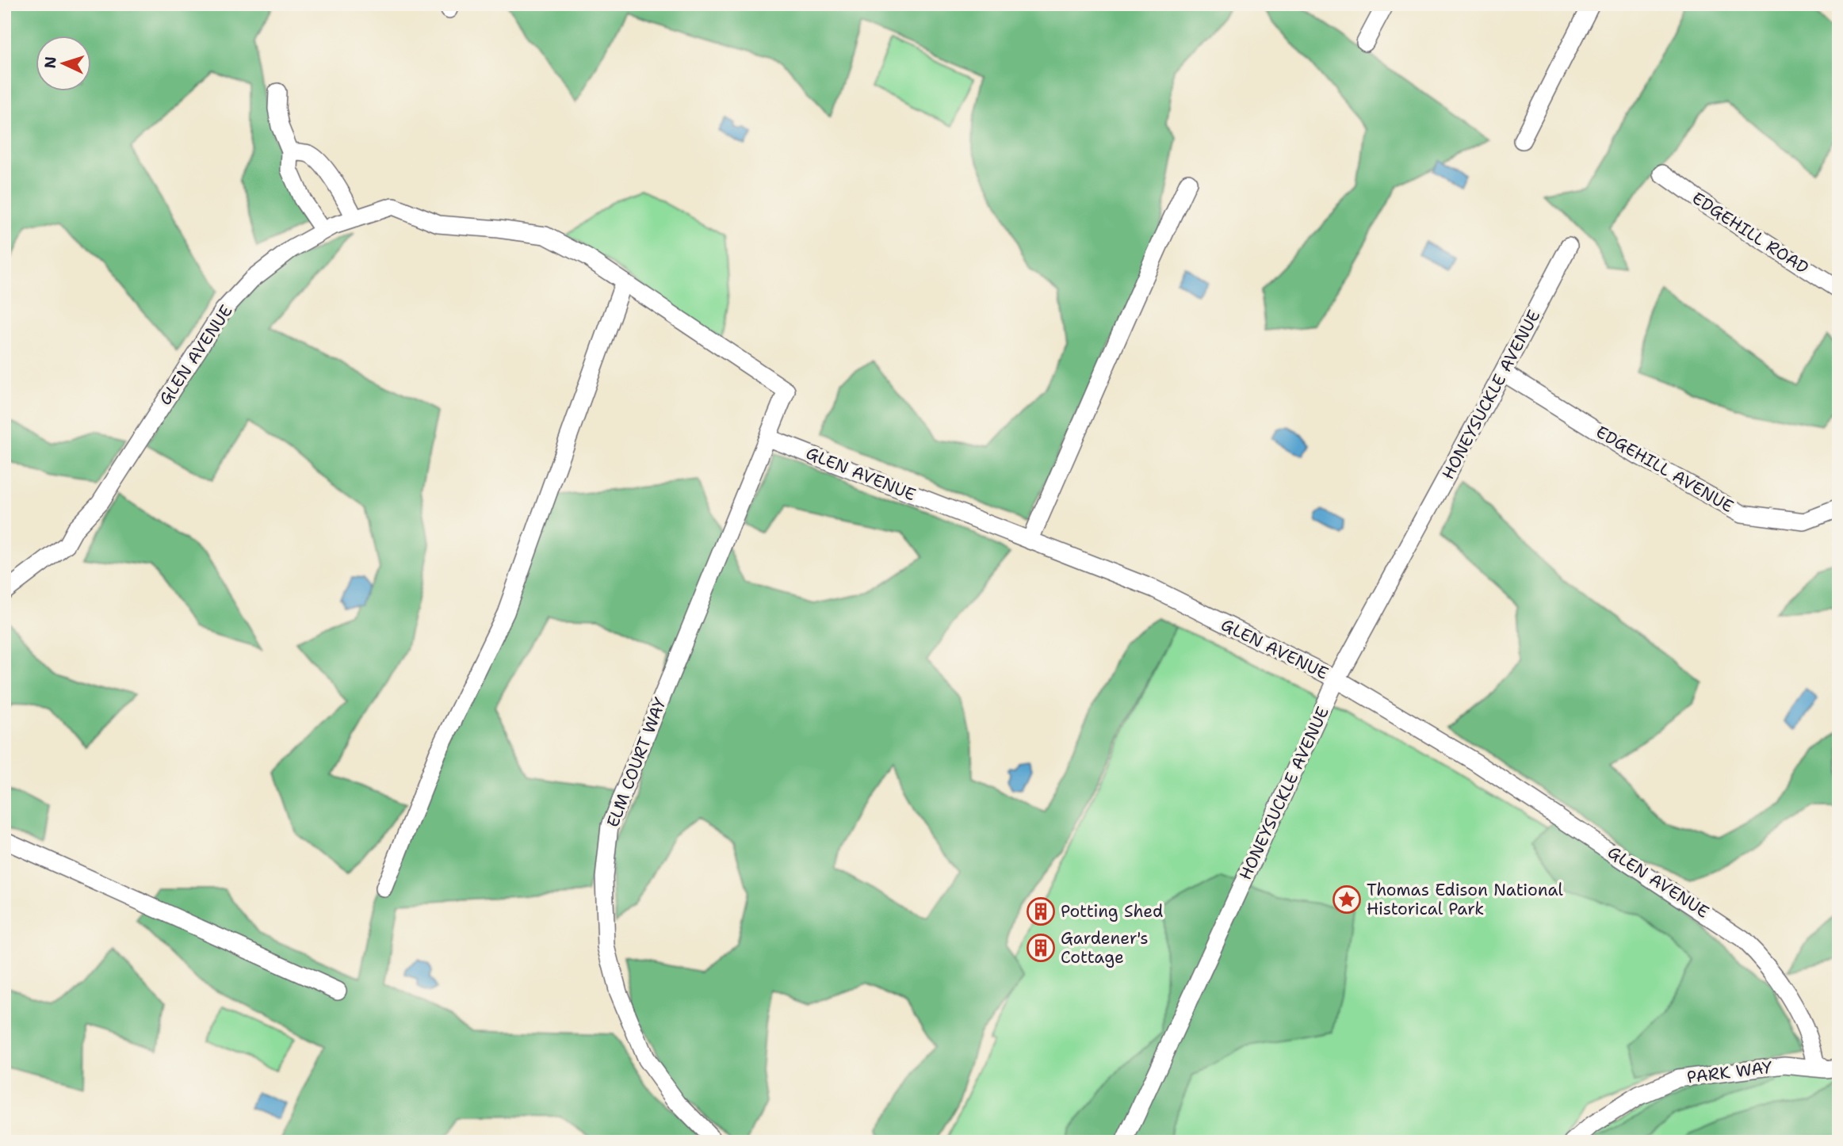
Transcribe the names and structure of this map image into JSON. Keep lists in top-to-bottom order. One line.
{"streets":{"street":["EDGEHILL ROAD","GLEN AVENUE","HONEYSUCKLE AVENUE","EDGEHILL AVENUE","ELM COURT WAY","PARK WAY"]},"crossings":[["GLEN AVENUE","HONEYSUCKLE AVENUE"],["GLEN AVENUE","ELM COURT WAY"],["GLEN AVENUE","PARK WAY"],["HONEYSUCKLE AVENUE","EDGEHILL AVENUE"]],"places":{"place":["Thomas Edison National Historical Park"],"building":["Potting Shed","Gardener's Cottage"]},"north":"left"}
